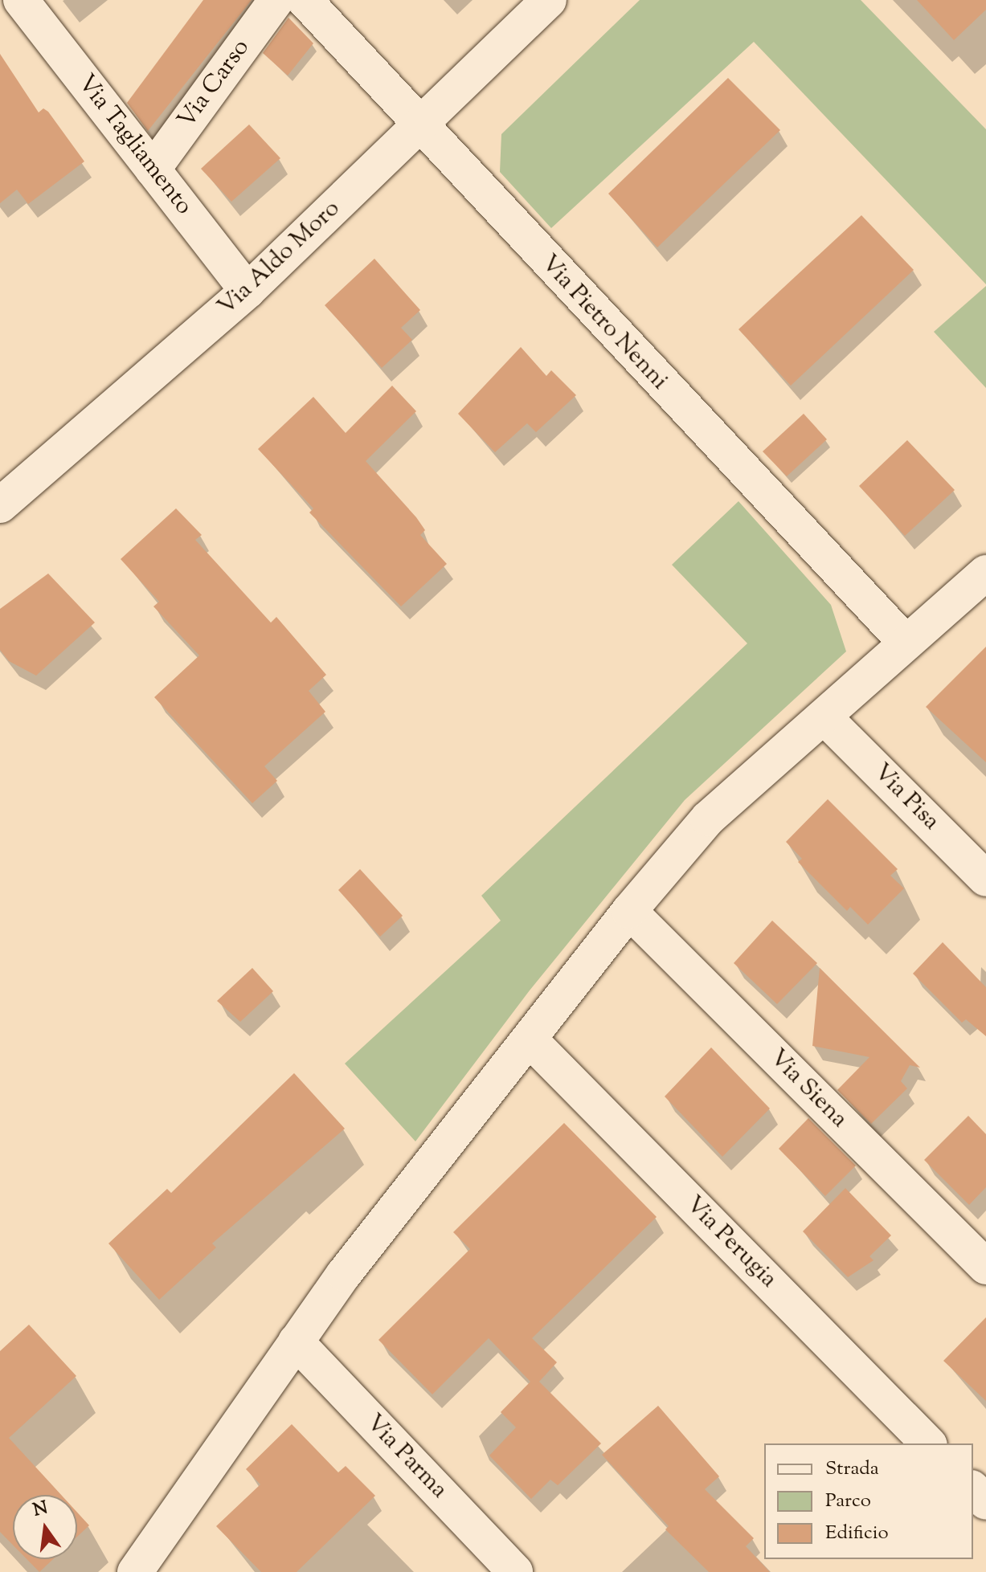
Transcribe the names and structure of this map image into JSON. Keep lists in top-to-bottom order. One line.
{"streets":{"street":["Via Carso","Via Tagliamento","Via Aldo Moro","Via Pietro Nenni","Via Pisa","Via Siena","Via Perugia","Via Parma"]},"crossings":[["Via Carso","Via Tagliamento"],["Via Tagliamento","Via Aldo Moro"],["Via Aldo Moro","Via Pietro Nenni"]],"legend":["Strada","Parco","Edificio"],"north":"top"}
